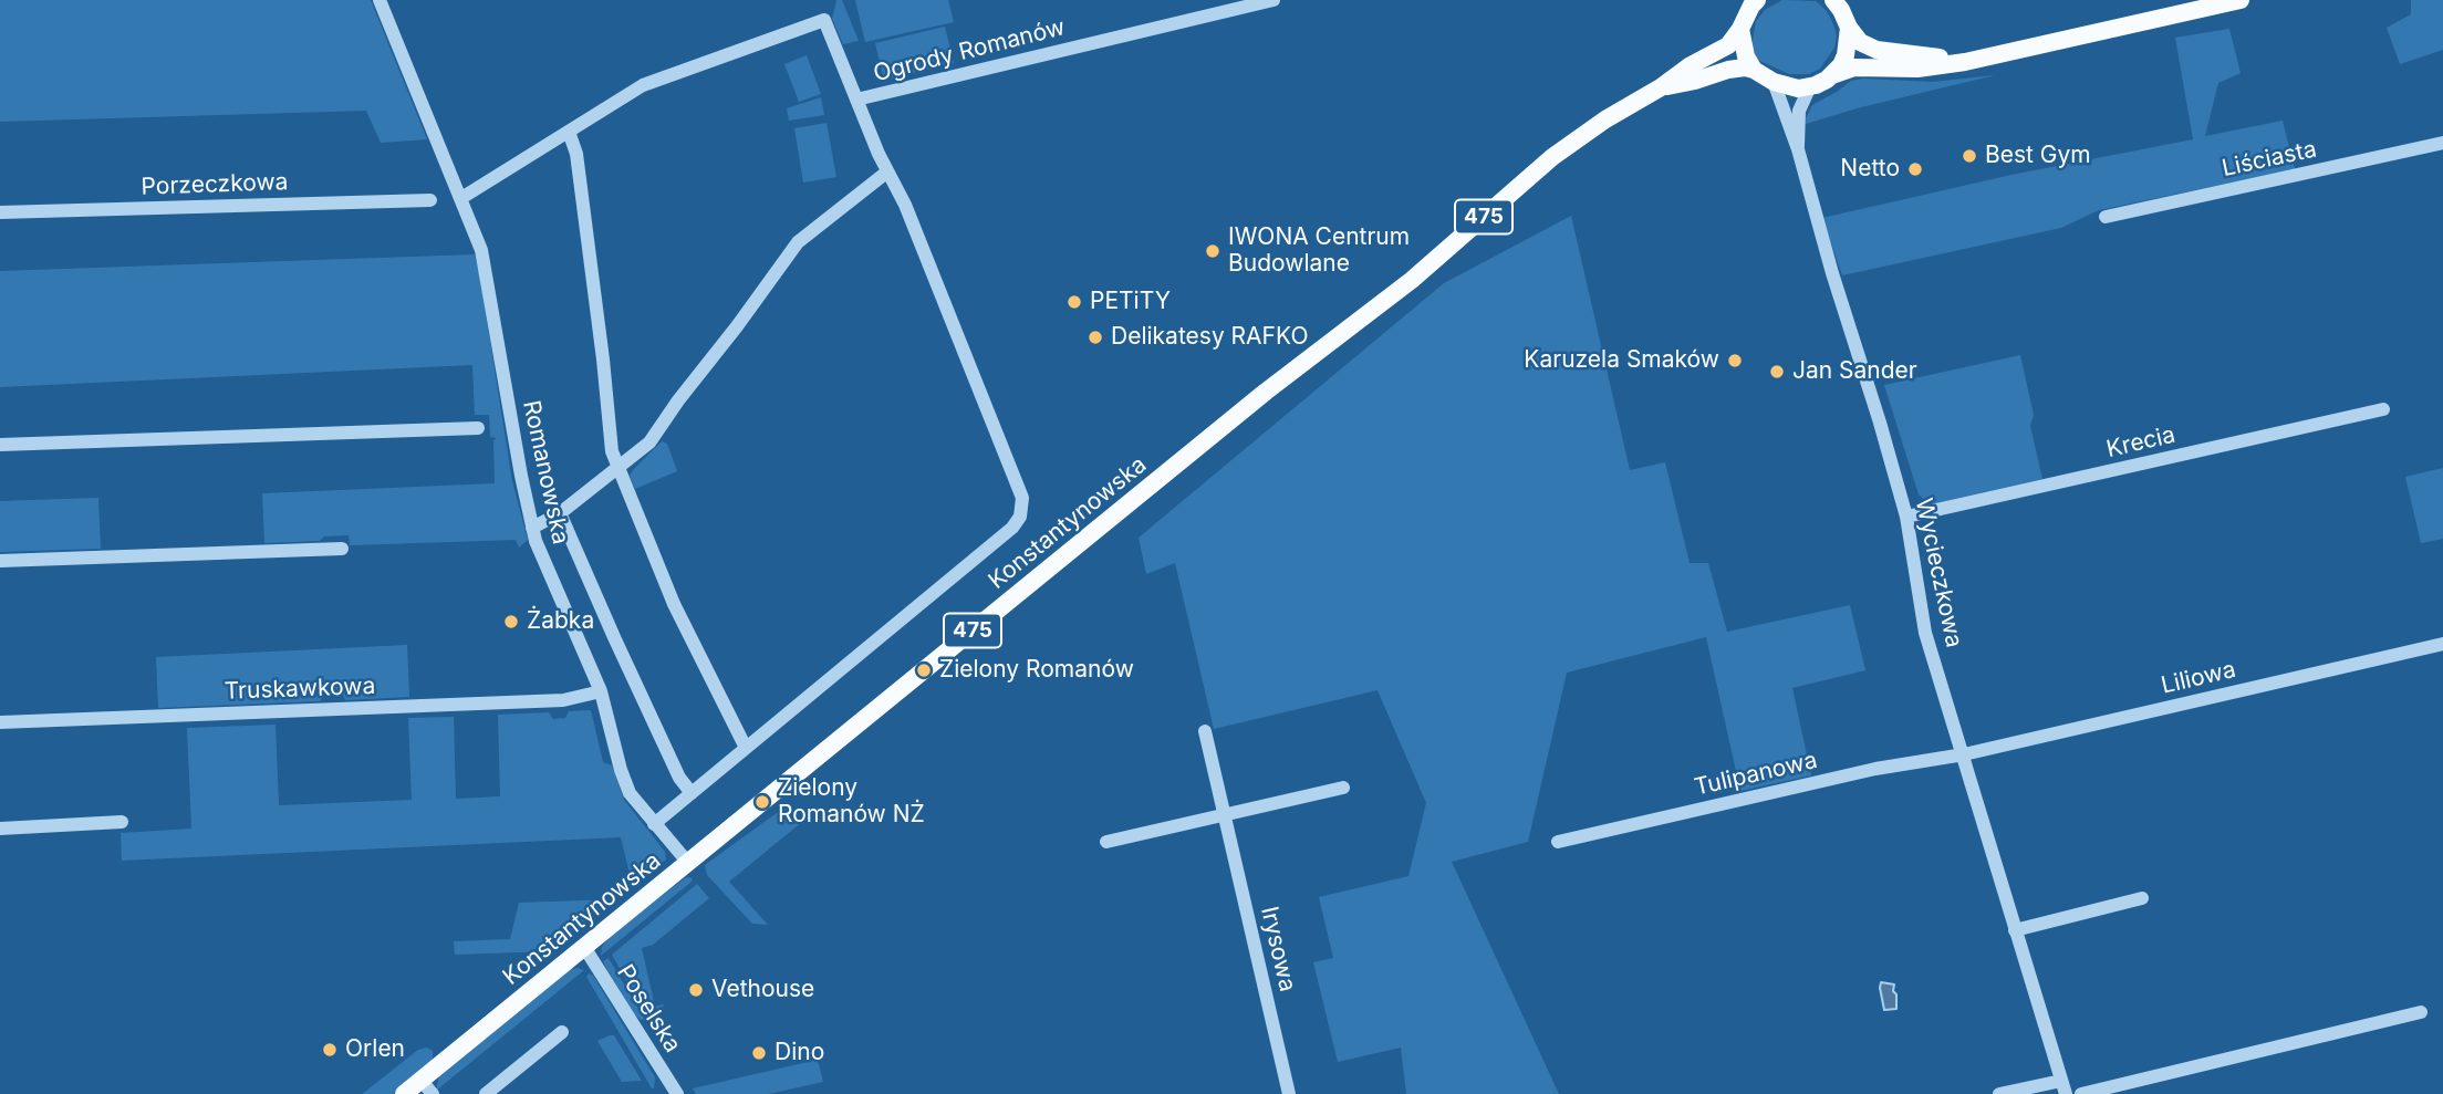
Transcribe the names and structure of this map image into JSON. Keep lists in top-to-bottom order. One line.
{"streets":{"main road":["475","Konstantynowska"],"street":["Ogrody Romanów","Liściasta","Porzeczkowa","Krecia","Romanowska","Wycieczkowa","Liliowa","Truskawkowa","Tulipanowa","Irysowa","Poselska"]},"crossings":[["475","Konstantynowska"],["Krecia","Wycieczkowa"],["Romanowska","Konstantynowska"],["Romanowska","Truskawkowa"],["Konstantynowska","Poselska"],["Wycieczkowa","Liliowa"],["Wycieczkowa","Tulipanowa"],["Liliowa","Tulipanowa"]],"places":["Best Gym","Netto","IWONA Centrum Budowlane","PETiTY","Delikatesy RAFKO","Karuzela Smaków","Jan Sander","Żabka","Zielony Romanów","Zielony Romanów NŻ","Vethouse","Orlen","Dino"]}
